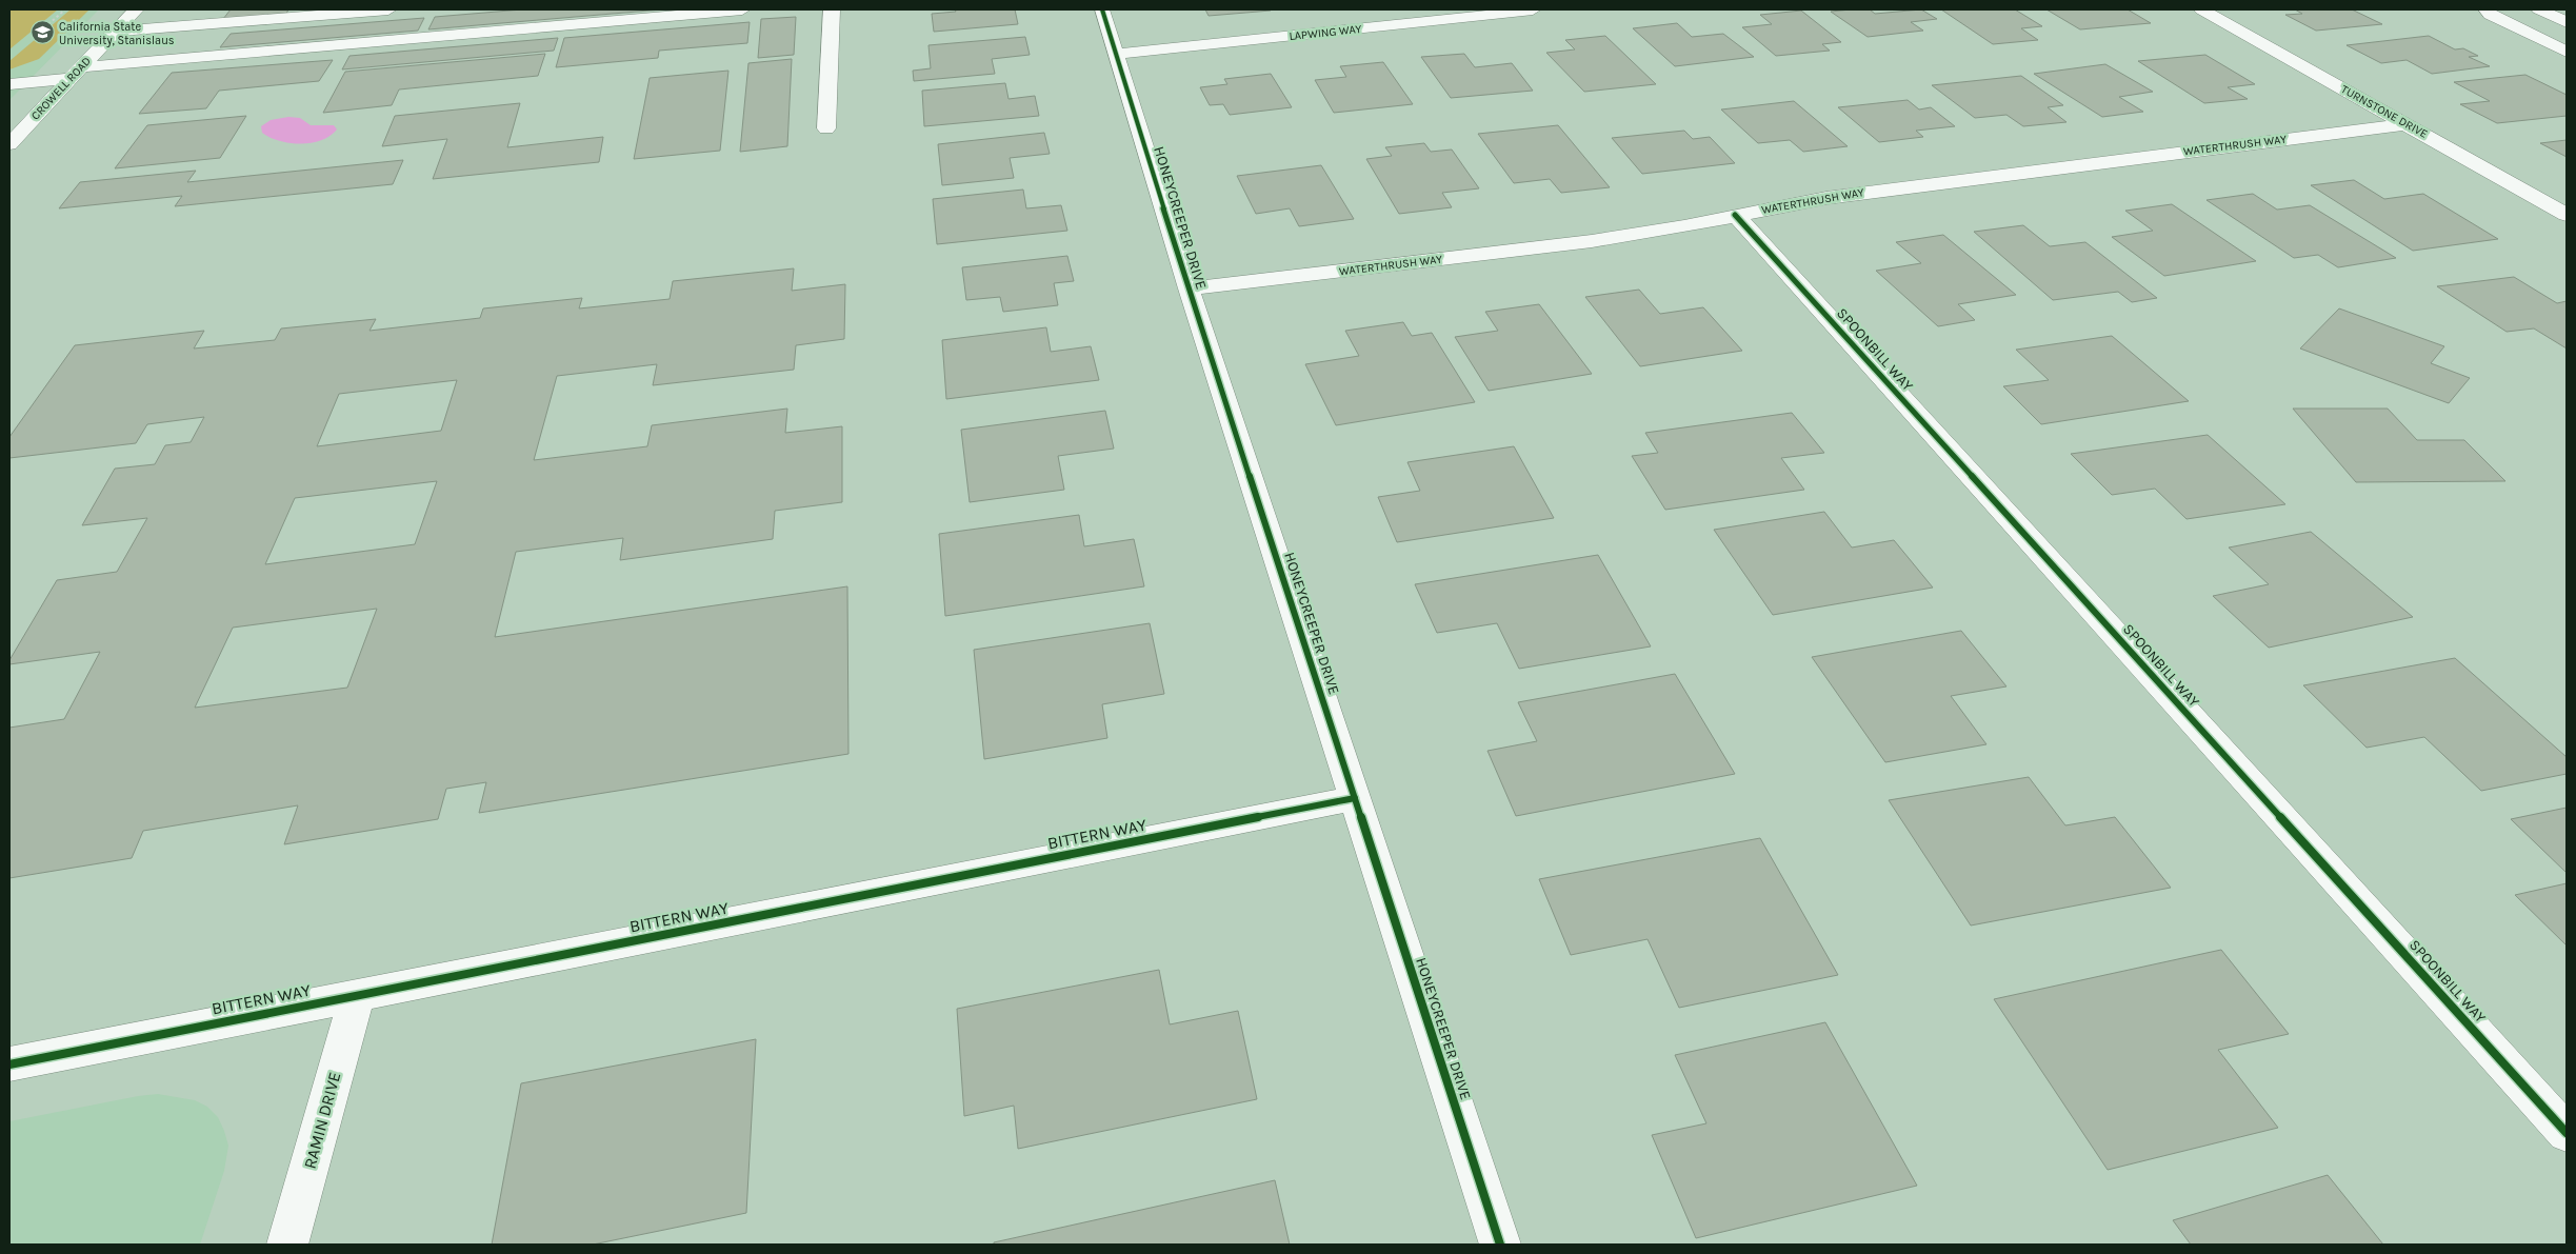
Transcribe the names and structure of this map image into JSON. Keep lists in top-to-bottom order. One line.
{"streets":{"street":["LAPWING WAY","CROWELL ROAD","TURNSTONE DRIVE","WATERTHRUSH WAY","HONEYCREEPER DRIVE","SPOONBILL WAY","BITTERN WAY","RAMIN DRIVE"]},"crossings":[["LAPWING WAY","HONEYCREEPER DRIVE"],["TURNSTONE DRIVE","WATERTHRUSH WAY"],["WATERTHRUSH WAY","HONEYCREEPER DRIVE"],["WATERTHRUSH WAY","SPOONBILL WAY"],["HONEYCREEPER DRIVE","BITTERN WAY"],["BITTERN WAY","RAMIN DRIVE"]],"places":{"school or university":["California State University, Stanislaus"]}}
